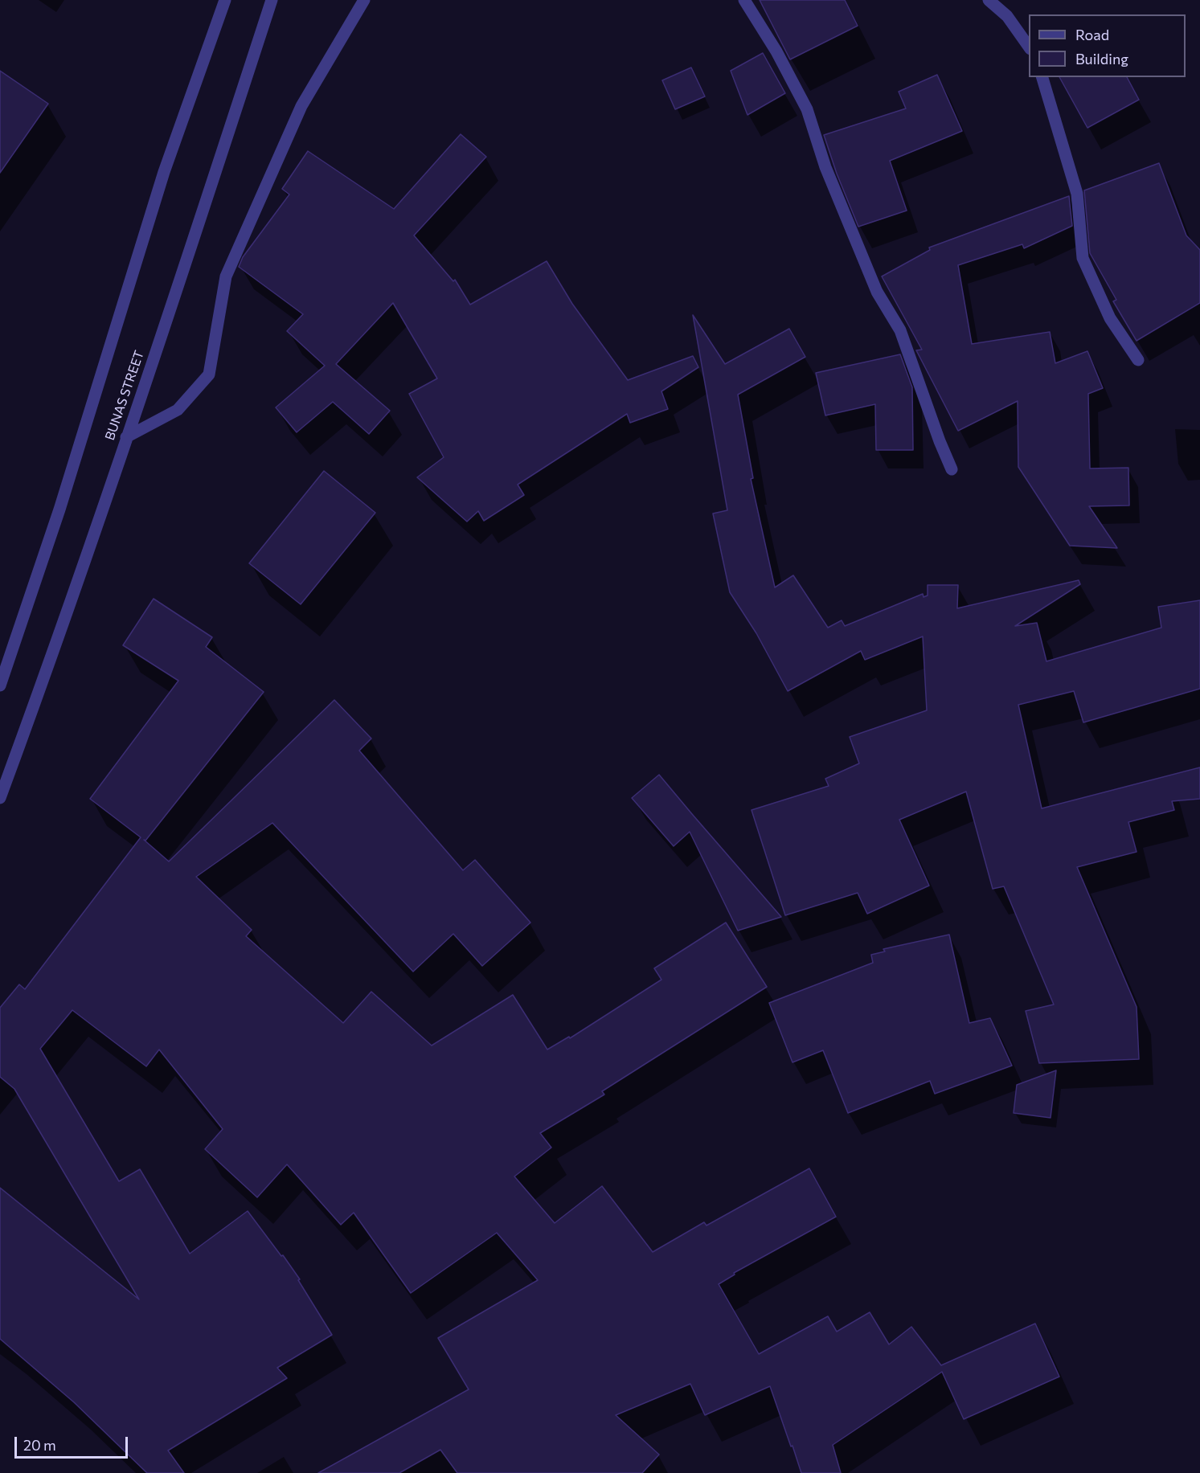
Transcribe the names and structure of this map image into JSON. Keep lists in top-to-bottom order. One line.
{"streets":{"street":["BUNAS STREET"]},"legend":["Road","Building"],"scale_bar":"20 m"}
